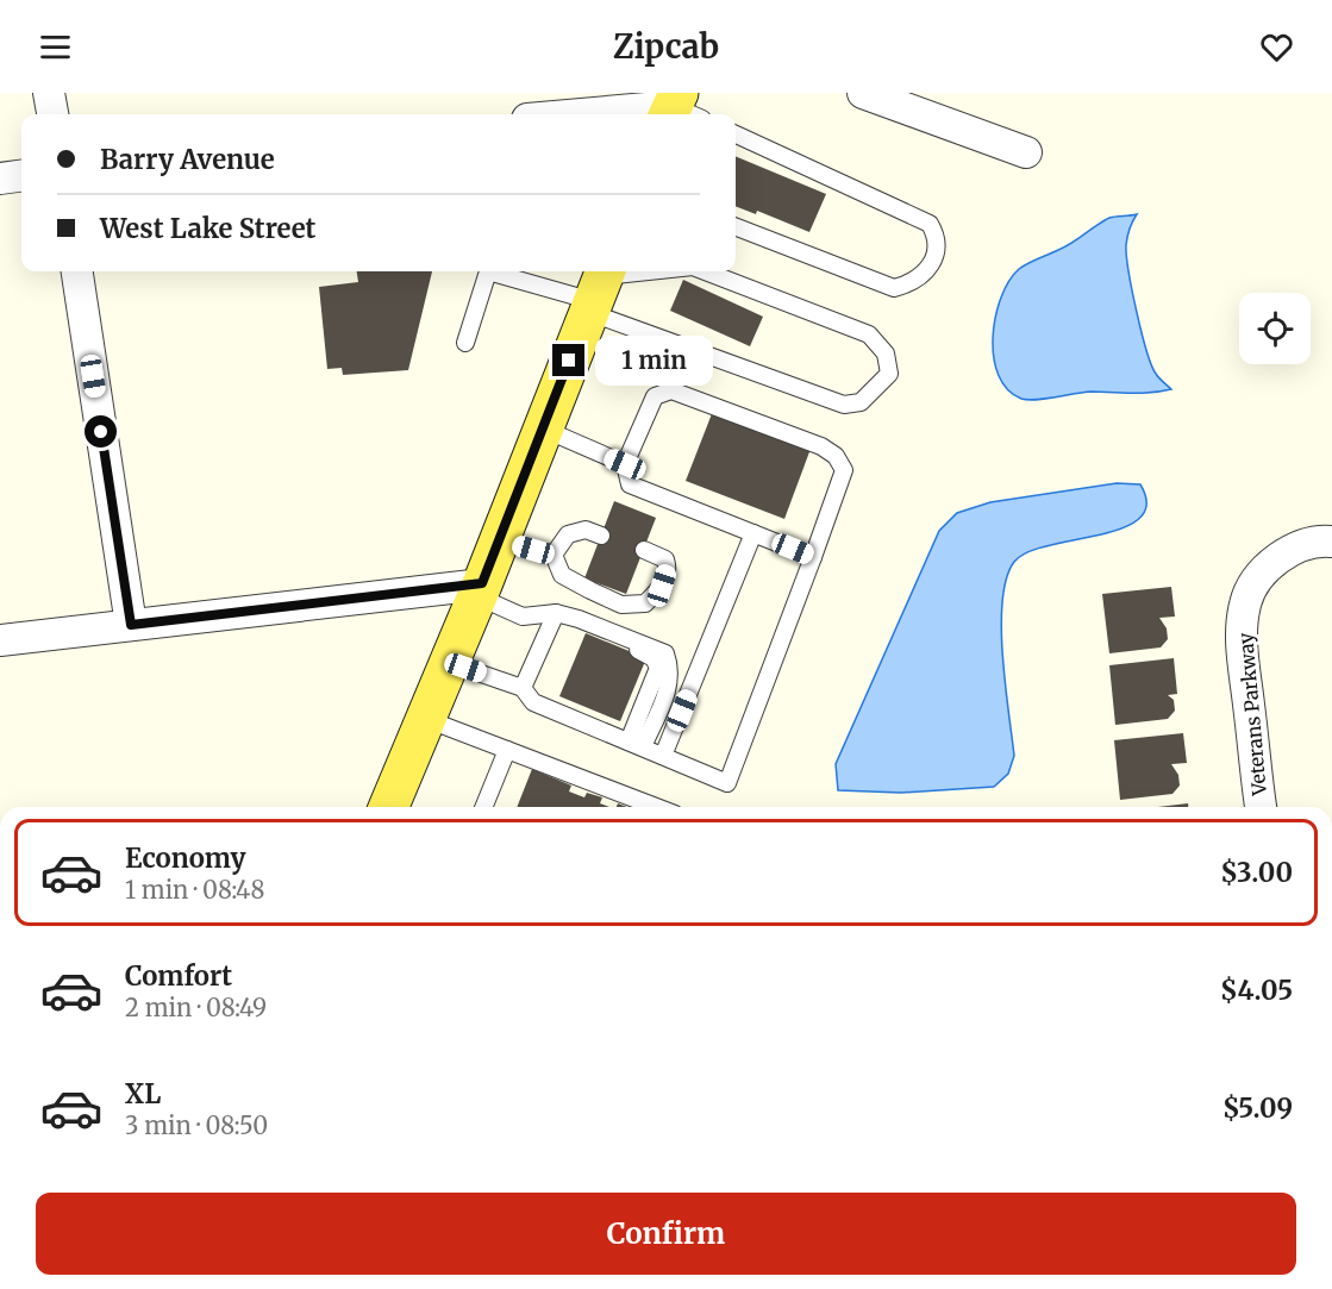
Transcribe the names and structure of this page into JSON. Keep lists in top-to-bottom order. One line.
{"streets":{"street":["Veterans Parkway"]},"page":{"header":"Zipcab","banner":["Barry Avenue","West Lake Street"],"bubble":"1 min","list":[{"name":"Economy","note":"1 min · 08:48","value":"$3.00"},{"name":"Comfort","note":"2 min · 08:49","value":"$4.05"},{"name":"XL","note":"3 min · 08:50","value":"$5.09"}],"buttons":"Confirm"}}
